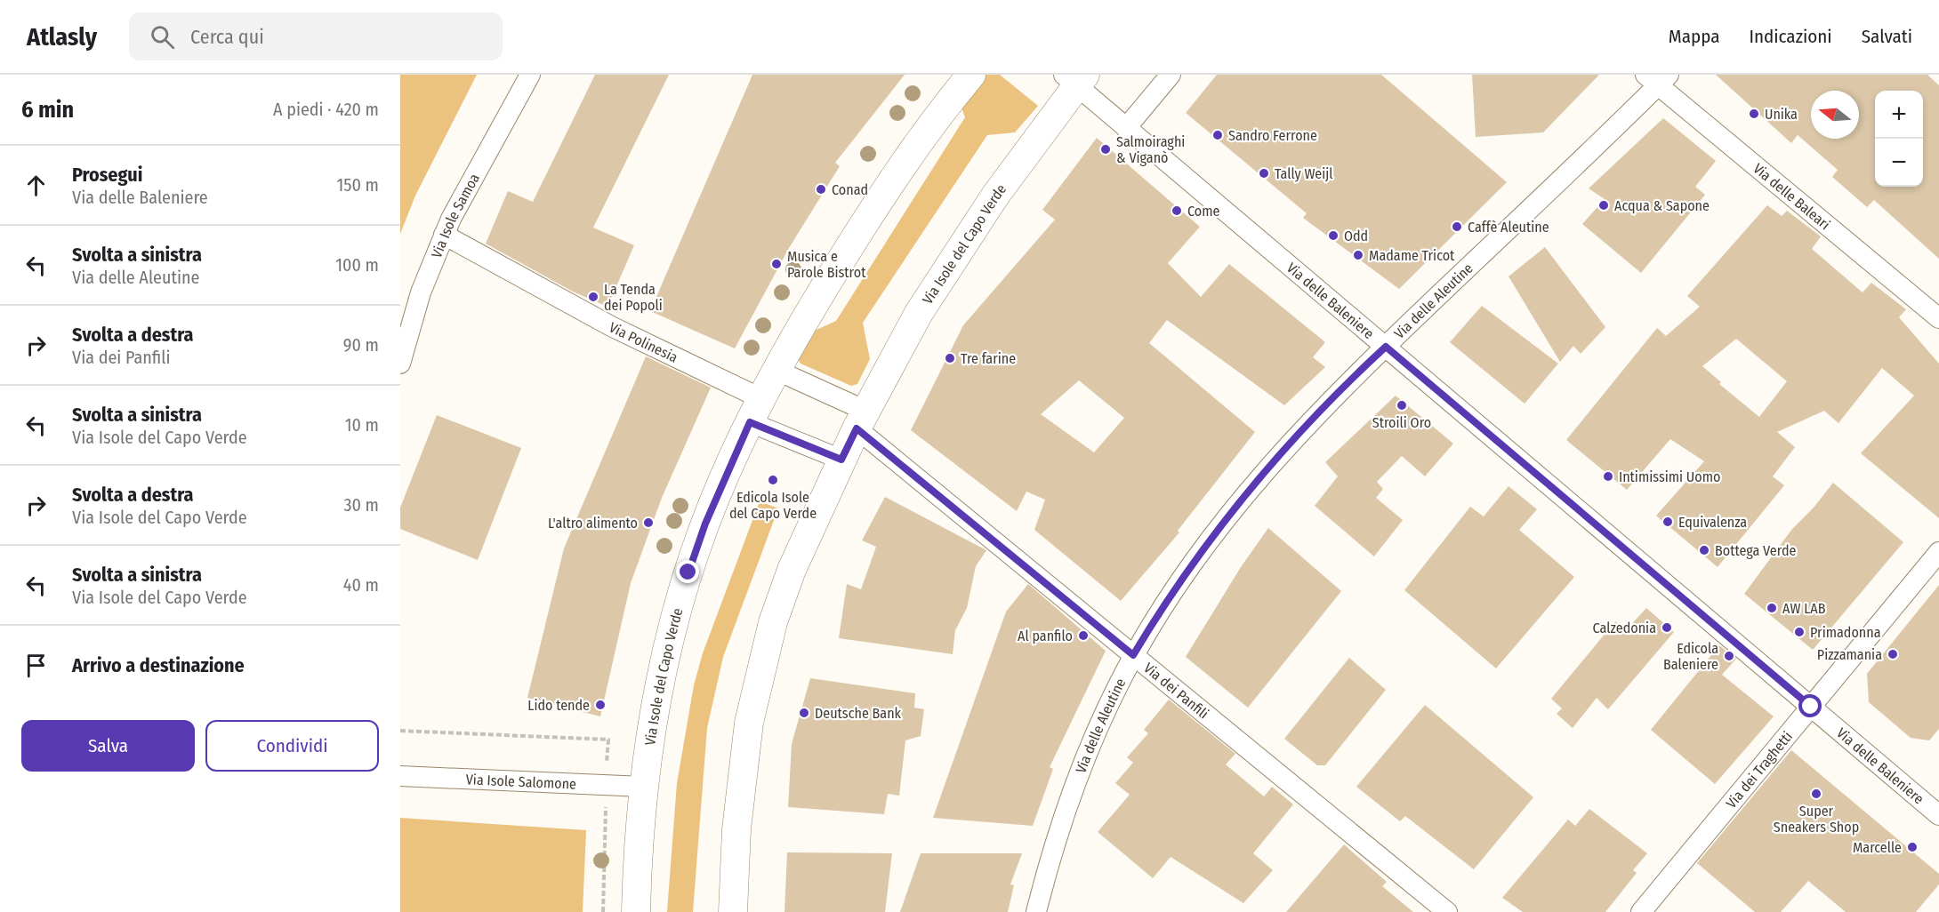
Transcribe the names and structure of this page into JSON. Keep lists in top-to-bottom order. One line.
{"streets":{"street":["Via delle Baleari","Via Isole Samoa","Via Isole del Capo Verde","Via delle Baleniere","Via delle Aleutine","Via Polinesia","Via dei Panfili","Via dei Traghetti","Via Isole Salomone"]},"crossings":[["Via delle Baleari","Via delle Aleutine"],["Via Isole Samoa","Via Polinesia"],["Via Isole del Capo Verde","Via delle Baleniere"],["Via Isole del Capo Verde","Via Polinesia"],["Via Isole del Capo Verde","Via dei Panfili"],["Via Isole del Capo Verde","Via Isole Salomone"],["Via delle Baleniere","Via delle Aleutine"],["Via delle Baleniere","Via dei Traghetti"],["Via delle Aleutine","Via dei Panfili"]],"places":["Unika","Sandro Ferrone","Salmoiraghi & Viganò","Tally Weijl","Conad","Acqua & Sapone","Come","Caffè Aleutine","Odd","Madame Tricot","Musica e Parole Bistrot","La Tenda dei Popoli","Tre farine","Stroili Oro","Intimissimi Uomo","Edicola Isole del Capo Verde","Equivalenza","L'altro alimento","Bottega Verde","AW LAB","Calzedonia","Primadonna","Al panfilo","Pizzamania","Edicola Baleniere","Lido tende","Deutsche Bank","Super Sneakers Shop","Marcelle"],"north":"left","page":{"header":"Atlasly","search":"Cerca qui","nav":["Mappa","Indicazioni","Salvati"],"heading":["6 min","A piedi · 420 m"],"map_buttons":["+","−"],"list":[["Prosegui","Via delle Baleniere","150 m"],["Svolta a sinistra","Via delle Aleutine","100 m"],["Svolta a destra","Via dei Panfili","90 m"],["Svolta a sinistra","Via Isole del Capo Verde","10 m"],["Svolta a destra","Via Isole del Capo Verde","30 m"],["Svolta a sinistra","Via Isole del Capo Verde","40 m"],"Arrivo a destinazione"],"buttons":["Salva","Condividi"]}}
